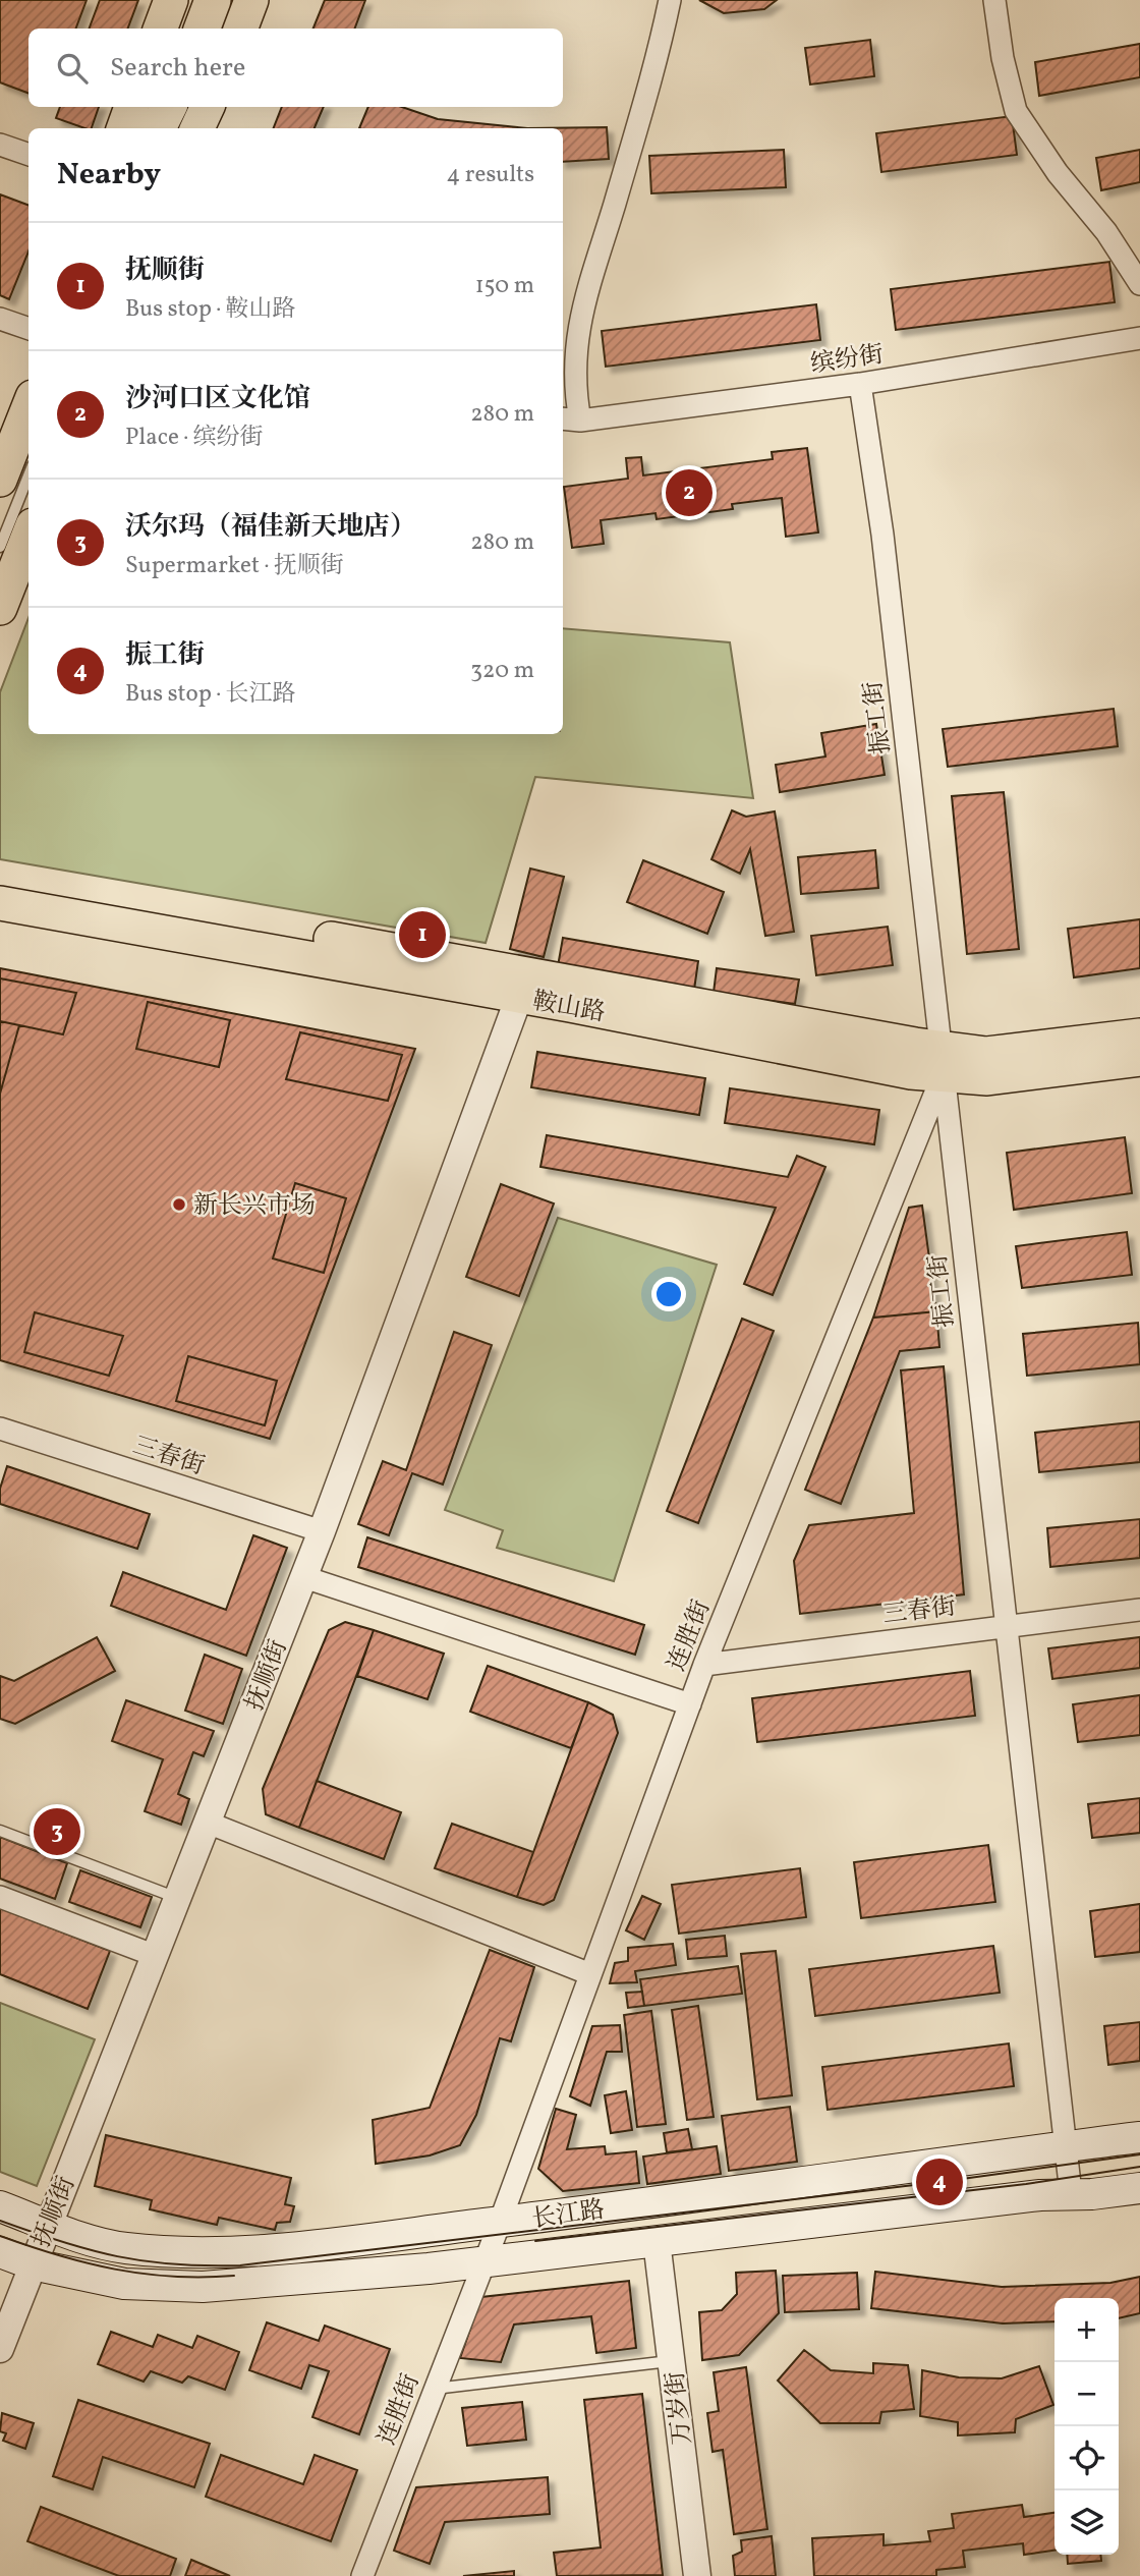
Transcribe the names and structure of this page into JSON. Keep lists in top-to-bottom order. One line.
{"streets":{"main road":["鞍山路","长江路"],"street":["缤纷街","振工街","三春街","连胜街","抚顺街","万岁街"]},"crossings":[["缤纷街","振工街"],["振工街","鞍山路"],["振工街","三春街"],["振工街","连胜街"],["振工街","长江路"],["鞍山路","连胜街"],["鞍山路","抚顺街"],["三春街","连胜街"],["三春街","抚顺街"],["连胜街","长江路"],["抚顺街","长江路"],["长江路","万岁街"]],"places":["新长兴市场"],"page":{"search":"Search here","heading":["Nearby","4 results"],"list":[{"mark":"1","name":"抚顺街","note":"Bus stop · 鞍山路","value":"150 m"},{"mark":"2","name":"沙河口区文化馆","note":"Place · 缤纷街","value":"280 m"},{"mark":"3","name":"沃尔玛（福佳新天地店）","note":"Supermarket · 抚顺街","value":"280 m"},{"mark":"4","name":"振工街","note":"Bus stop · 长江路","value":"320 m"}],"pins":["2","1","3","4"],"map_buttons":["+","−"]}}
